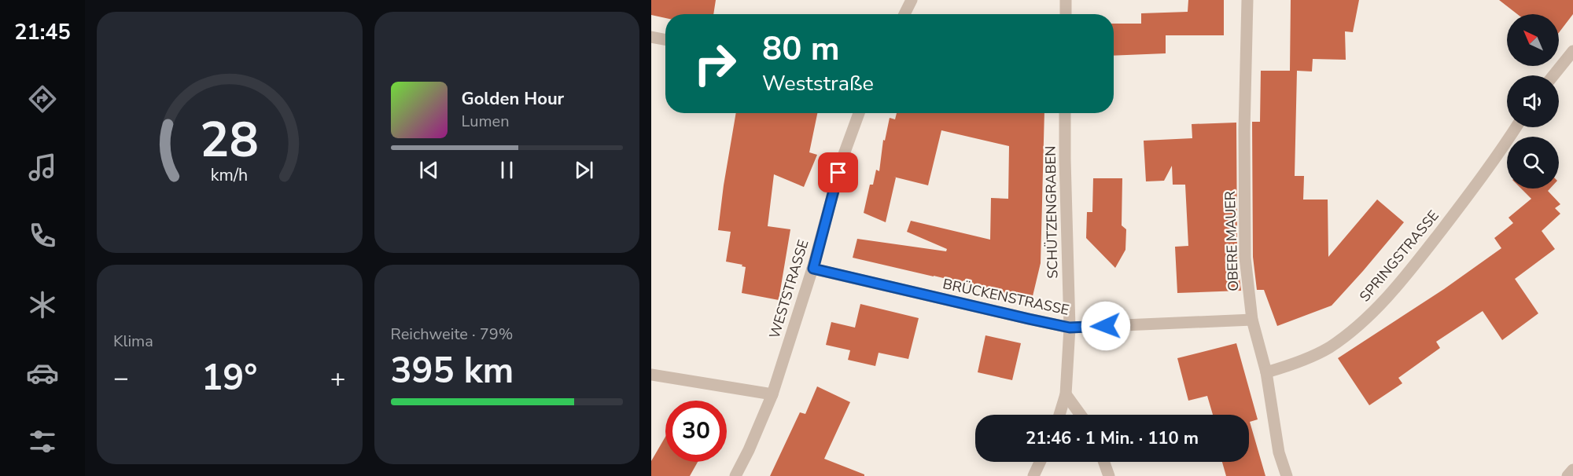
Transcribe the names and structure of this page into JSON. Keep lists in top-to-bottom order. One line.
{"streets":{"street":["SCHÜTZENGRABEN","OBERE MAUER","SPRINGSTRASSE","WESTSTRASSE","BRÜCKENSTRASSE"]},"crossings":[["SCHÜTZENGRABEN","BRÜCKENSTRASSE"],["OBERE MAUER","SPRINGSTRASSE"],["OBERE MAUER","BRÜCKENSTRASSE"],["WESTSTRASSE","BRÜCKENSTRASSE"]],"north":"top left","page":{"tabs":"21:45","turn":["80 m","Weststraße"],"song":["Golden Hour","Lumen"],"tile":["Klima",["Reichweite · 79%","395 km"]],"heat":["−","19°","+"],"limit":"30","trip":"21:46 · 1 Min. · 110 m","gauge":["28","km/h"]}}
